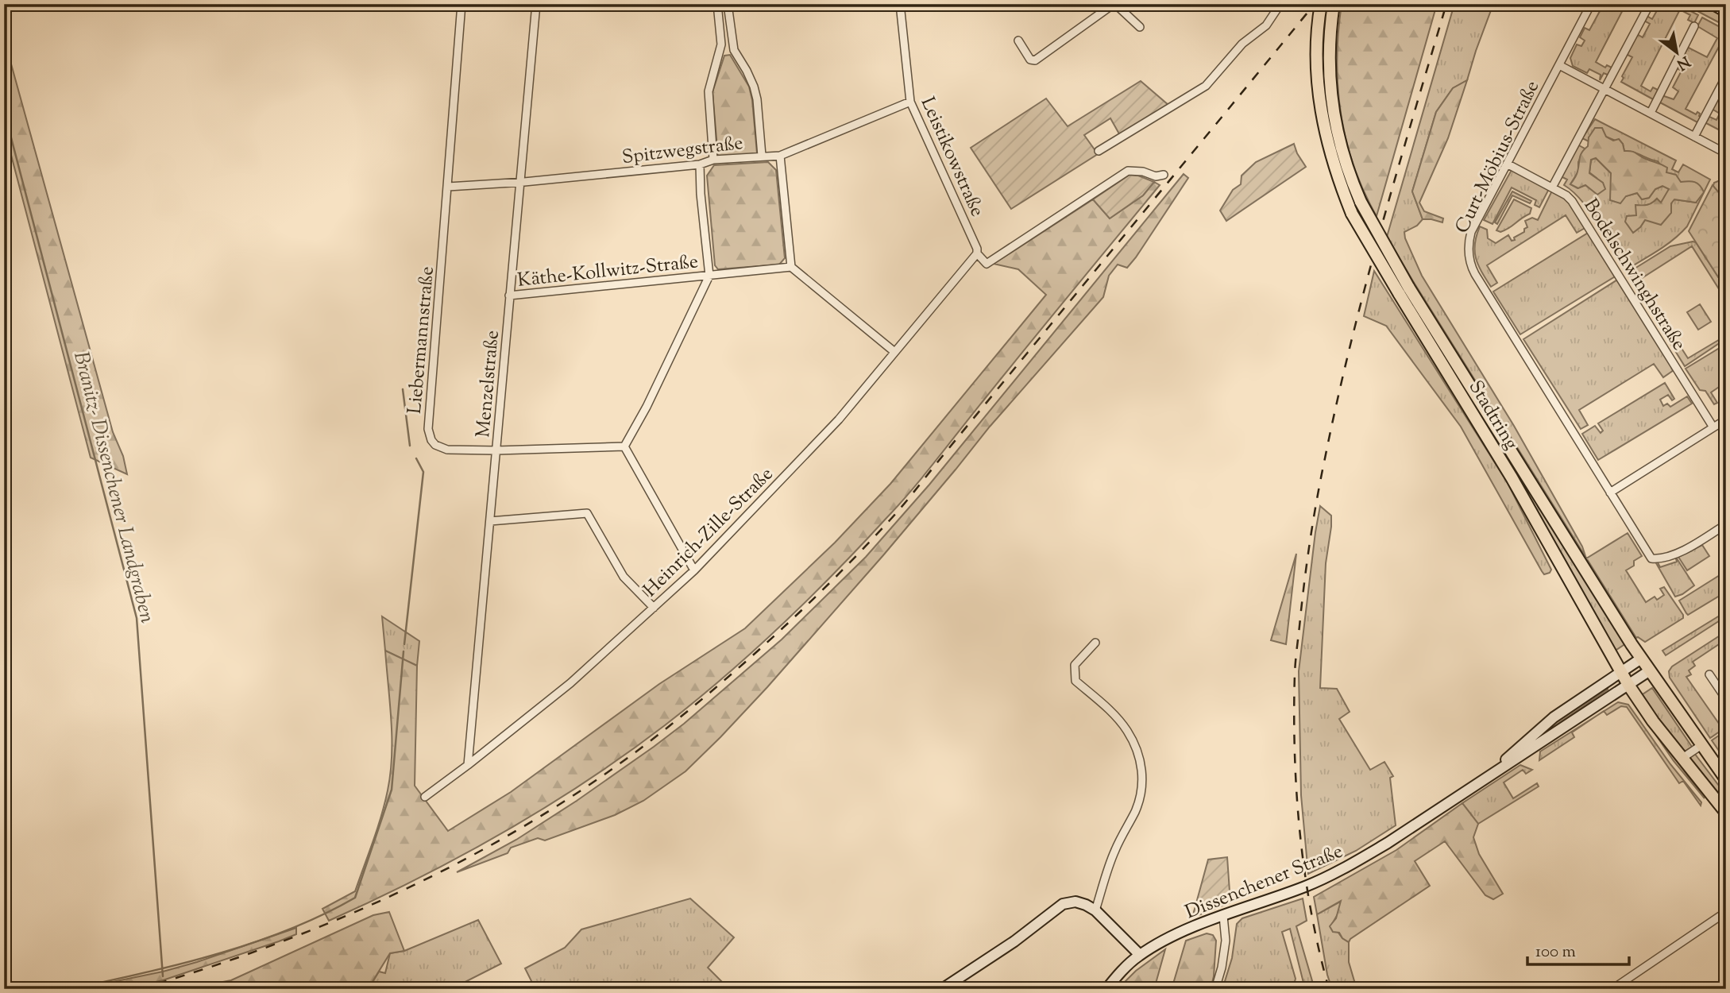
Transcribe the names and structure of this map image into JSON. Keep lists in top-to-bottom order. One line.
{"streets":{"main road":["Stadtring","Dissenchener Straße"],"street":["Spitzwegstraße","Leistikowstraße","Curt-Möbius-Straße","Käthe-Kollwitz-Straße","Bodelschwinghstraße","Liebermannstraße","Menzelstraße","Heinrich-Zille-Straße"]},"crossings":[["Spitzwegstraße","Leistikowstraße"],["Spitzwegstraße","Liebermannstraße"],["Spitzwegstraße","Menzelstraße"],["Leistikowstraße","Heinrich-Zille-Straße"],["Curt-Möbius-Straße","Bodelschwinghstraße"],["Käthe-Kollwitz-Straße","Menzelstraße"],["Liebermannstraße","Menzelstraße"],["Menzelstraße","Heinrich-Zille-Straße"],["Stadtring","Dissenchener Straße"]],"water":["Branitz- Dissenchener Landgraben"],"scale_bar":"100 m","north":"bottom right"}
